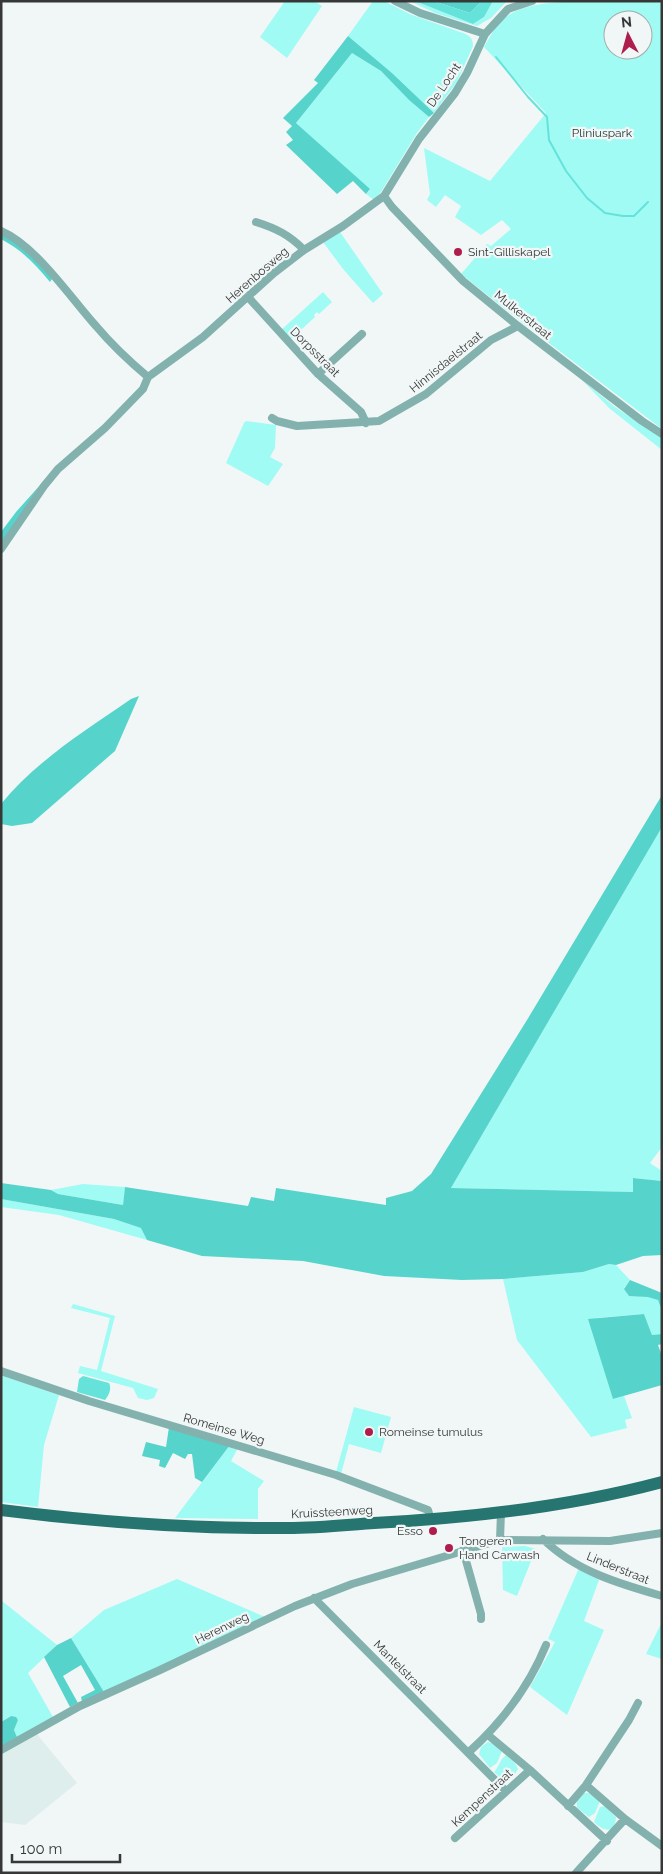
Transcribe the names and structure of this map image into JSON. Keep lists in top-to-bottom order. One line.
{"streets":{"main road":["Kruissteenweg"],"street":["De Locht","Herenbosweg","Mulkerstraat","Dorpsstraat","Hinnisdaelstraat","Romeinse Weg","Linderstraat","Herenweg","Mantelstraat","Kempenstraat"]},"crossings":[["De Locht","Herenbosweg"],["De Locht","Mulkerstraat"],["Herenbosweg","Mulkerstraat"],["Herenbosweg","Dorpsstraat"],["Mulkerstraat","Hinnisdaelstraat"],["Dorpsstraat","Hinnisdaelstraat"],["Romeinse Weg","Kruissteenweg"],["Linderstraat","Herenweg"],["Herenweg","Mantelstraat"],["Mantelstraat","Kempenstraat"]],"parks":["Pliniuspark"],"places":["Sint-Gilliskapel","Romeinse tumulus","Esso","Tongeren Hand Carwash"],"scale_bar":"100 m","north":"top"}
